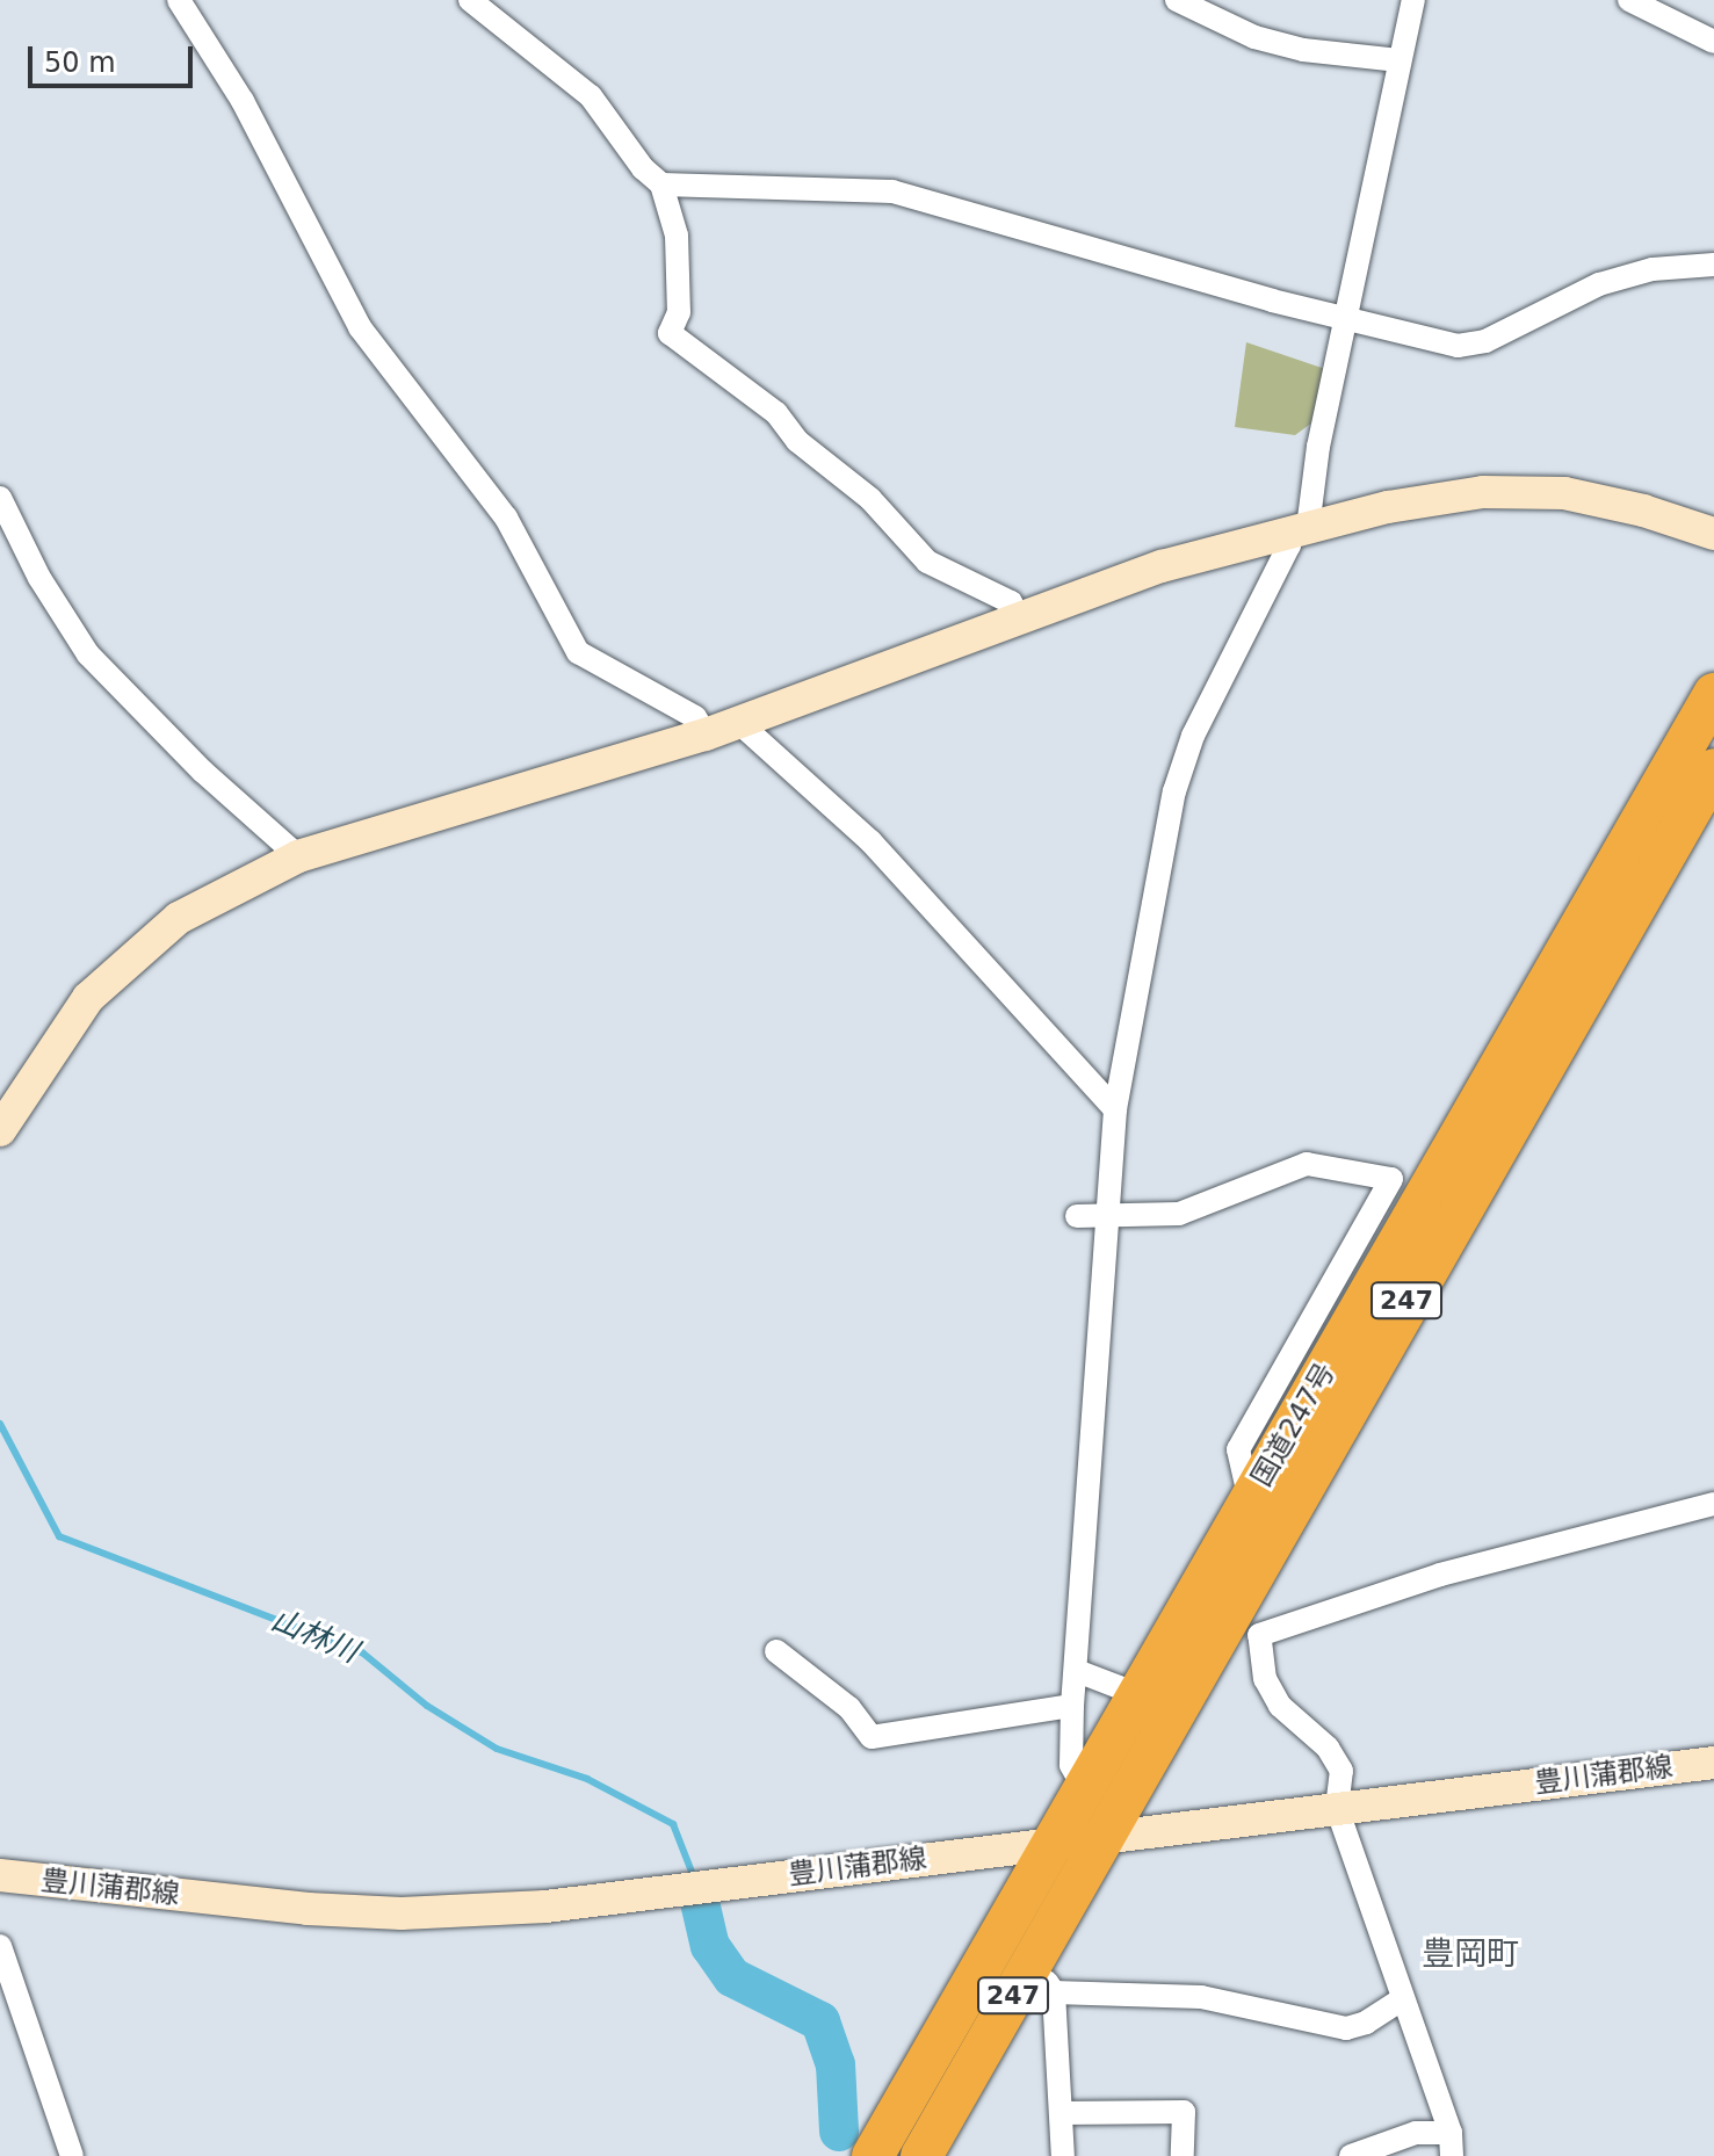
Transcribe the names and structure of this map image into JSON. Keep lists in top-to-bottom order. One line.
{"streets":{"highway":["247","国道247号"],"street":["豊川蒲郡線"]},"crossings":[["国道247号","豊川蒲郡線"]],"districts":["豊岡町"],"water":["山林川"],"scale_bar":"50 m"}
